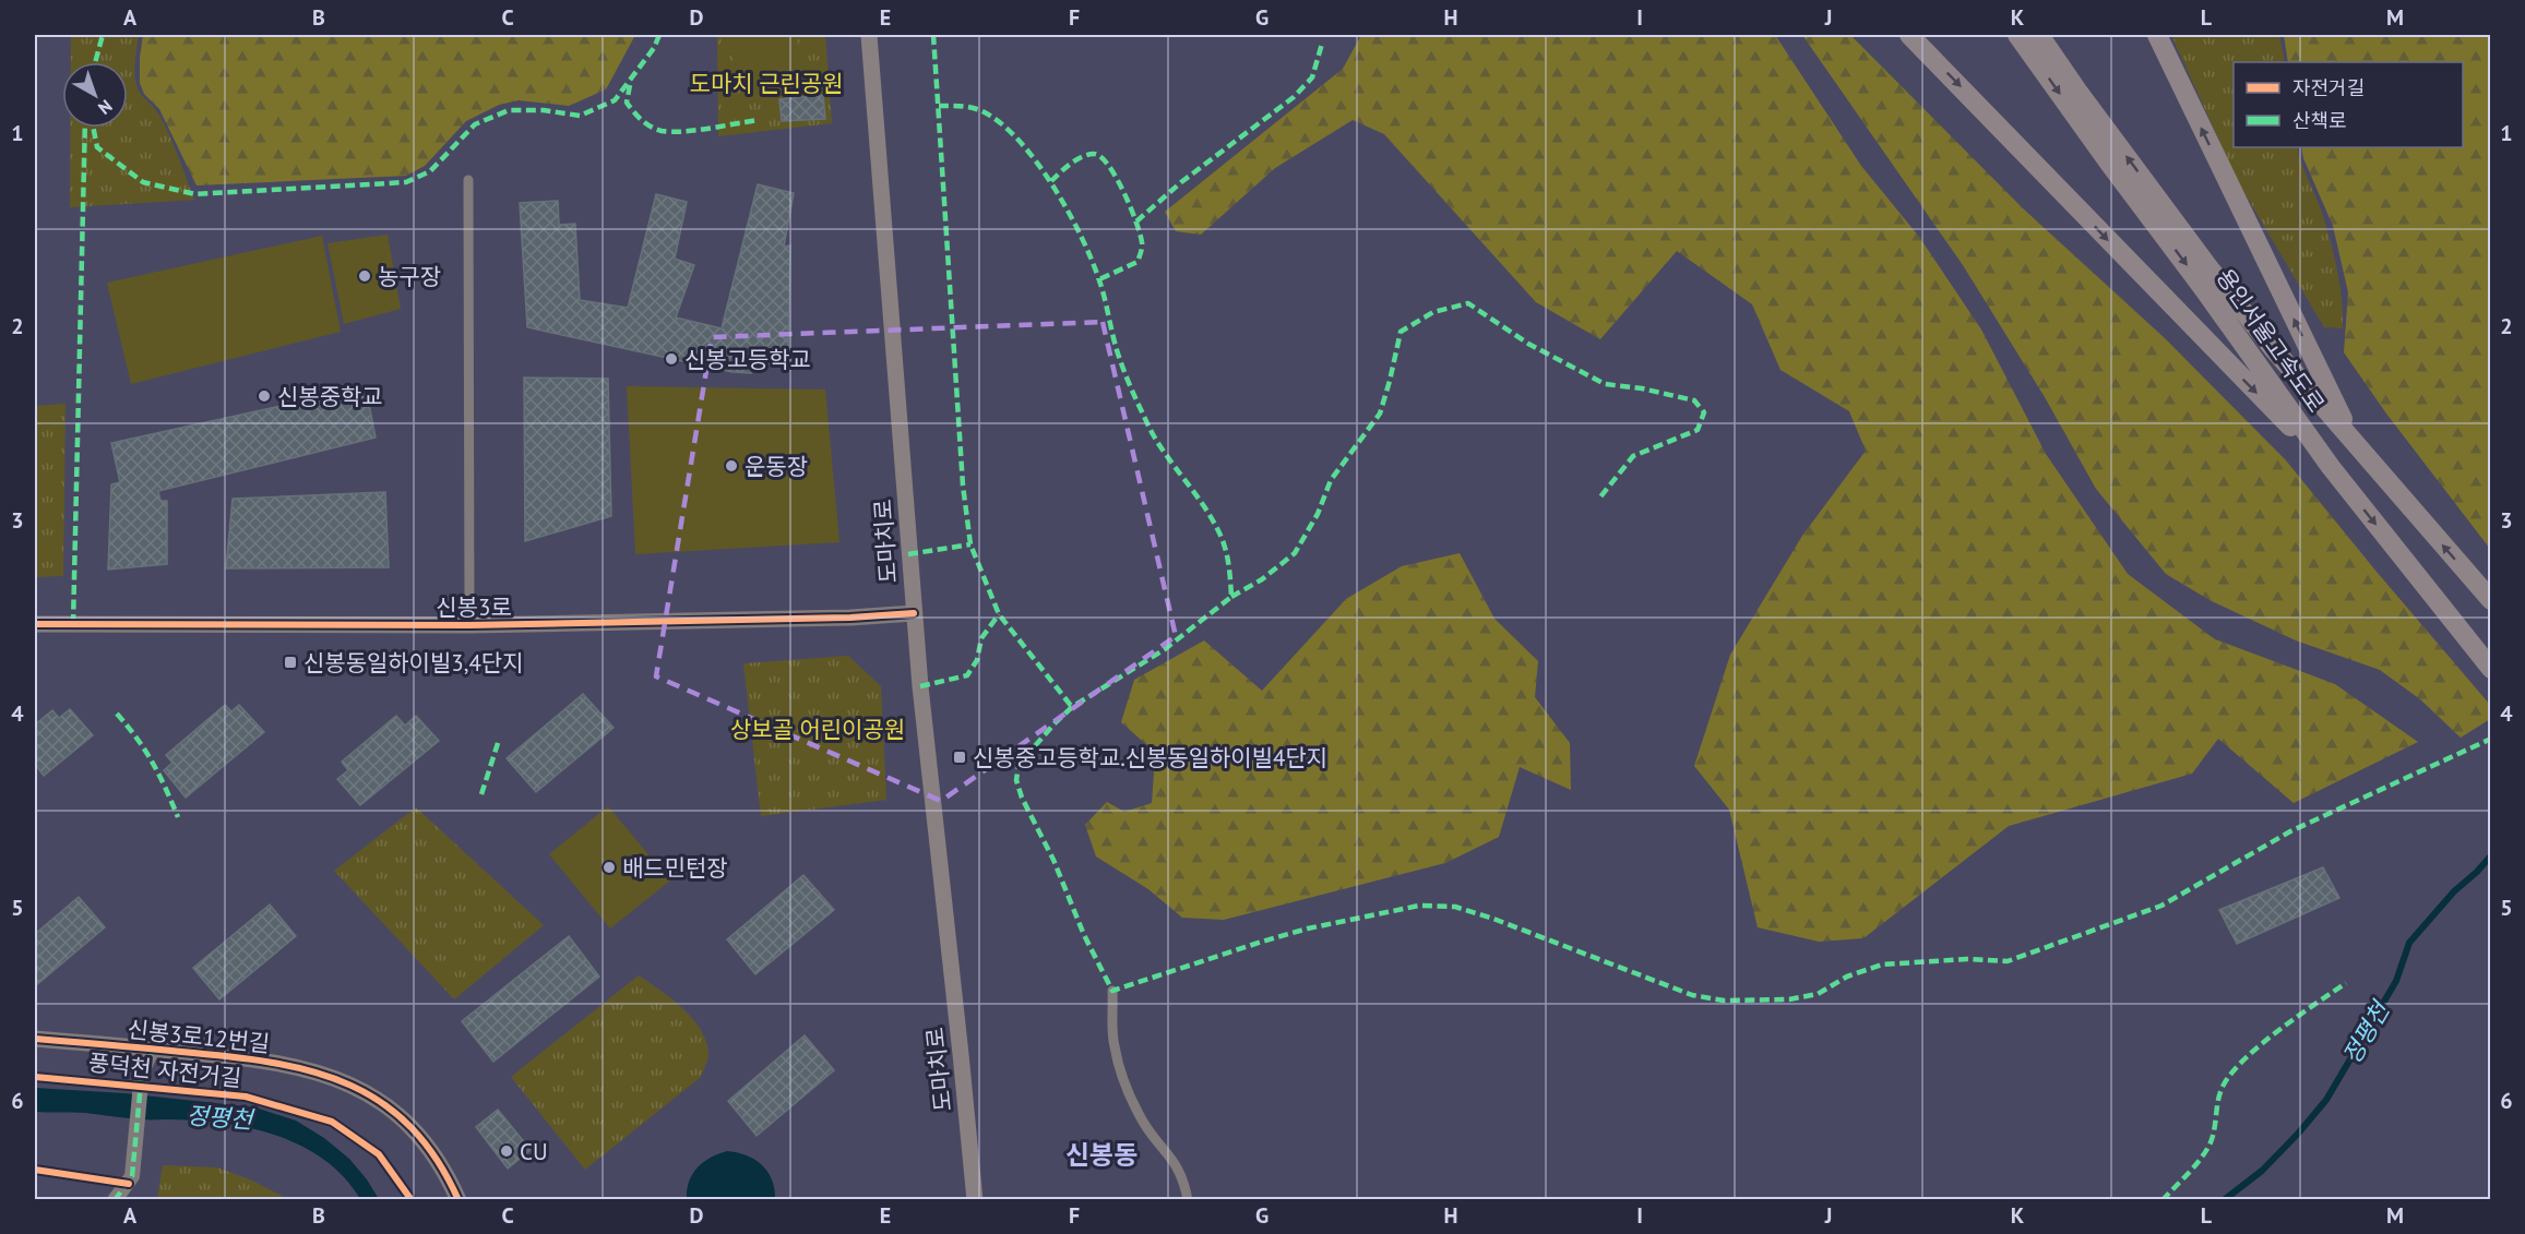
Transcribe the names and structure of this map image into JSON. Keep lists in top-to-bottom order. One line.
{"streets":{"highway":["용인서울고속도로"],"main road":["도마치로"],"street":["신봉3로","신봉3로12번길"],"cycle path":["풍덕천 자전거길"]},"crossings":[["도마치로","신봉3로"]],"districts":["신봉동"],"water":["정평천"],"parks":["도마치 근린공원","상보골 어린이공원"],"places":{"other":["농구장","신봉고등학교","신봉중학교","운동장","배드민턴장","CU"],"transit":["신봉동일하이빌3,4단지","신봉중고등학교.신봉동일하이빌4단지"]},"legend":["자전거길","산책로"],"north":"bottom right","grid":{"columns":["A","B","C","D","E","F","G","H","I","J","K","L","M"],"rows":["1","2","3","4","5","6"]}}
